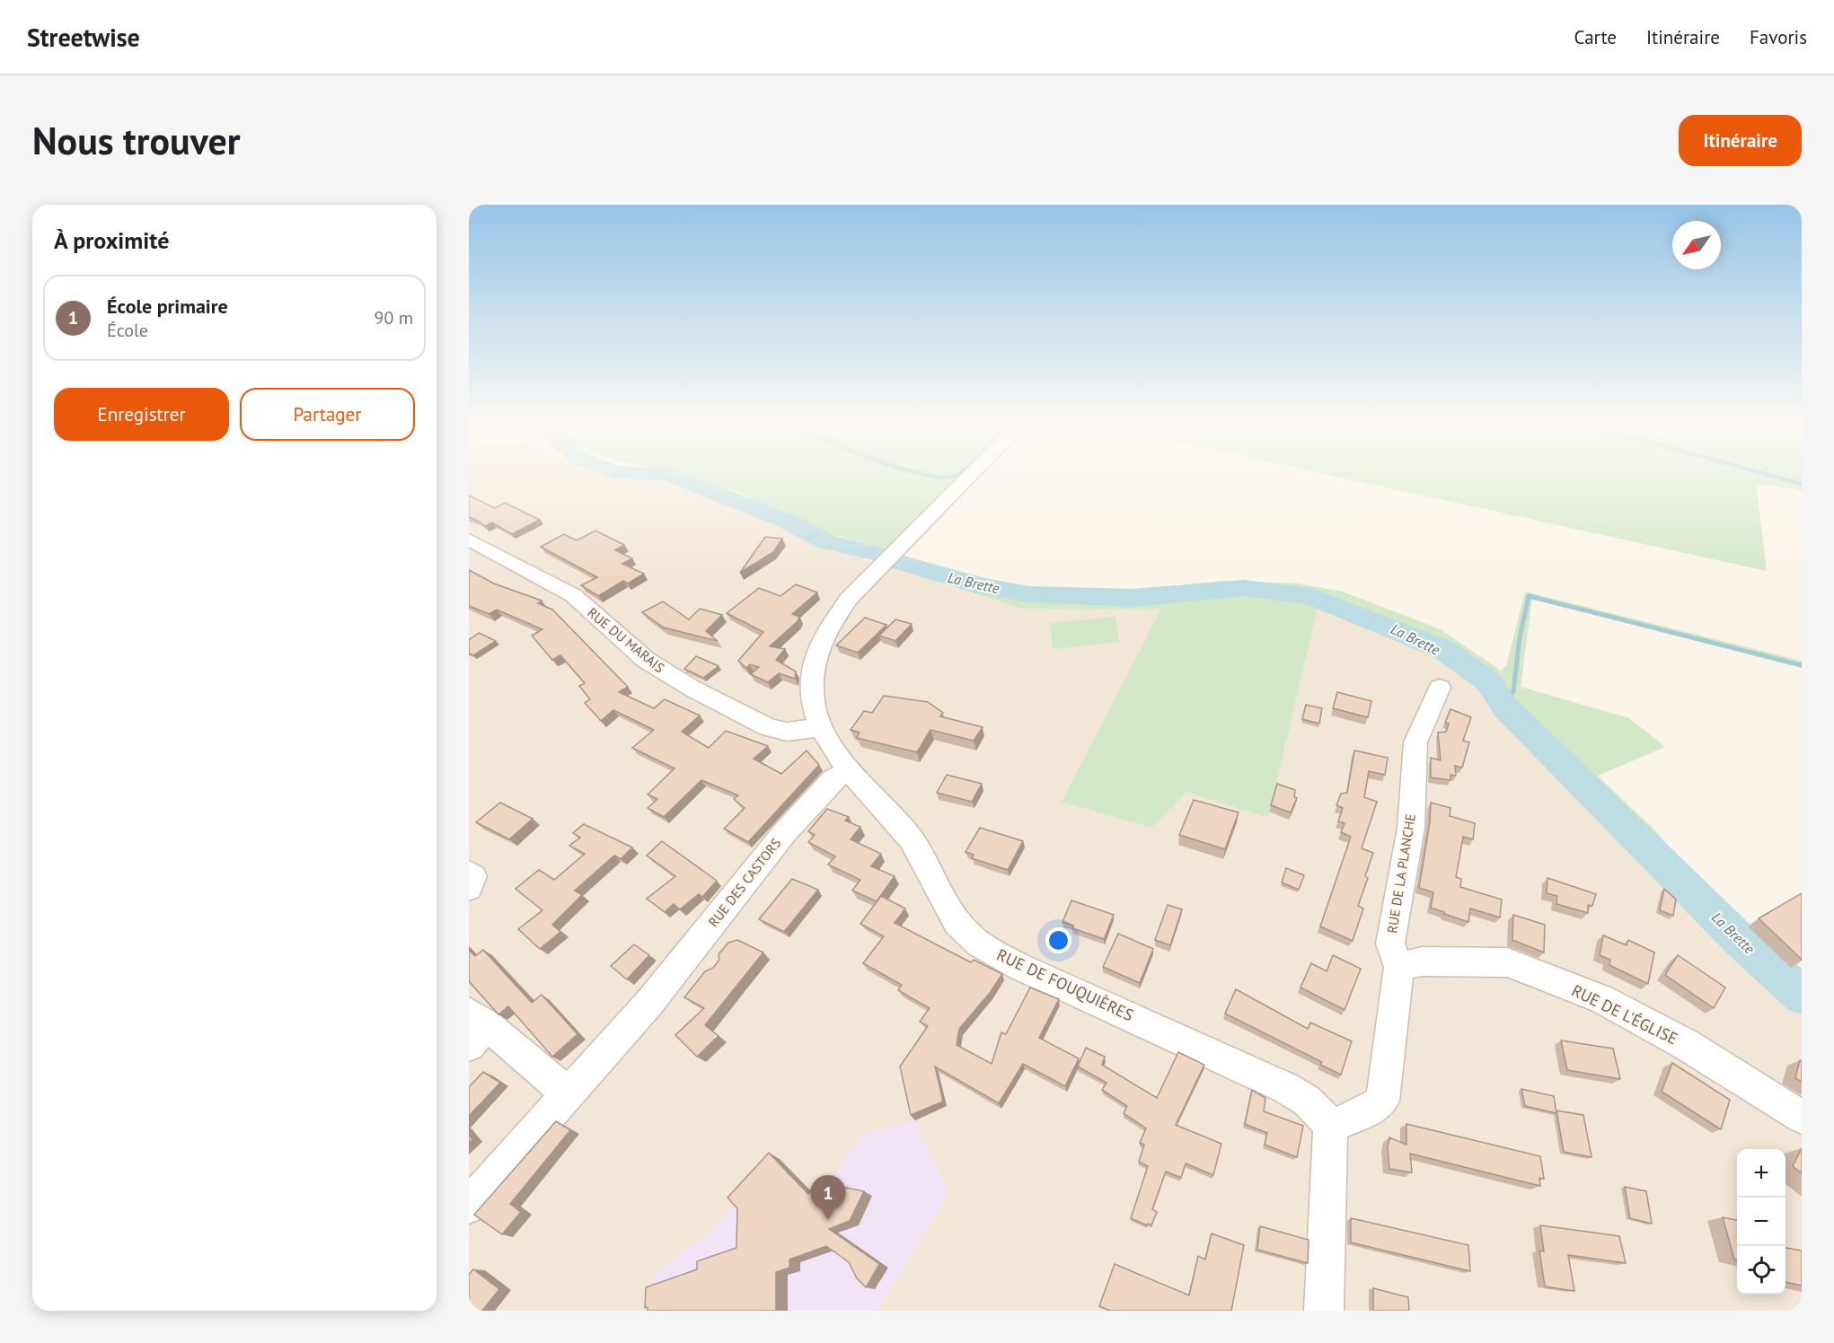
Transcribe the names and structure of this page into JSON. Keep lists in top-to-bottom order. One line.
{"streets":{"street":["RUE DU MARAIS","RUE DE LA PLANCHE","RUE DES CASTORS","RUE DE FOUQUIÈRES","RUE DE L'ÉGLISE"]},"crossings":[["RUE DU MARAIS","RUE DE FOUQUIÈRES"],["RUE DE LA PLANCHE","RUE DE L'ÉGLISE"],["RUE DES CASTORS","RUE DE FOUQUIÈRES"]],"water":["La Brette"],"north":"bottom left","page":{"header":"Streetwise","nav":["Carte","Itinéraire","Favoris"],"buttons":["Itinéraire",["Enregistrer","Partager"]],"title":"Nous trouver","heading":"À proximité","list":[{"mark":"1","name":"École primaire","note":"École","value":"90 m"}],"map_buttons":["+","−"],"pins":"1"}}
